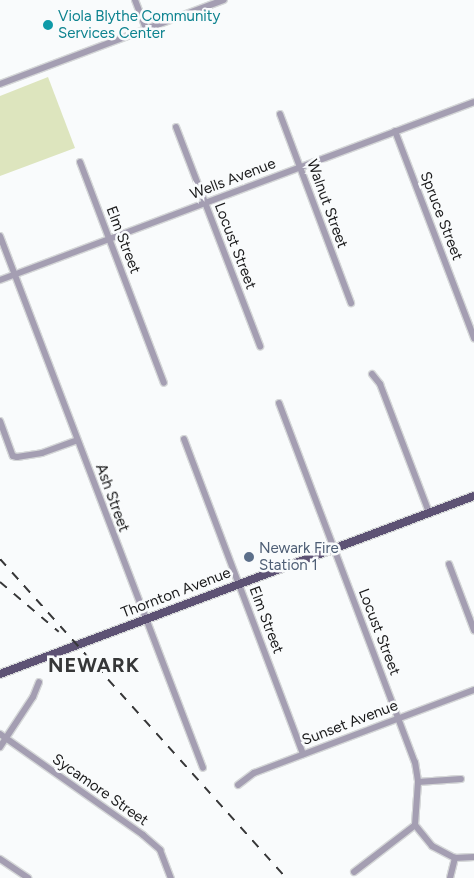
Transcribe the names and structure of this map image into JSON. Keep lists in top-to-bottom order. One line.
{"streets":{"main road":["Thornton Avenue"],"street":["Wells Avenue","Walnut Street","Spruce Street","Elm Street","Locust Street","Ash Street","Sunset Avenue","Sycamore Street"]},"crossings":[["Wells Avenue","Walnut Street"],["Wells Avenue","Spruce Street"],["Wells Avenue","Elm Street"],["Wells Avenue","Locust Street"],["Wells Avenue","Ash Street"],["Elm Street","Thornton Avenue"],["Elm Street","Sunset Avenue"],["Locust Street","Thornton Avenue"],["Locust Street","Sunset Avenue"],["Ash Street","Thornton Avenue"]],"districts":["NEWARK"],"places":["Viola Blythe Community Services Center","Newark Fire Station 1"]}
